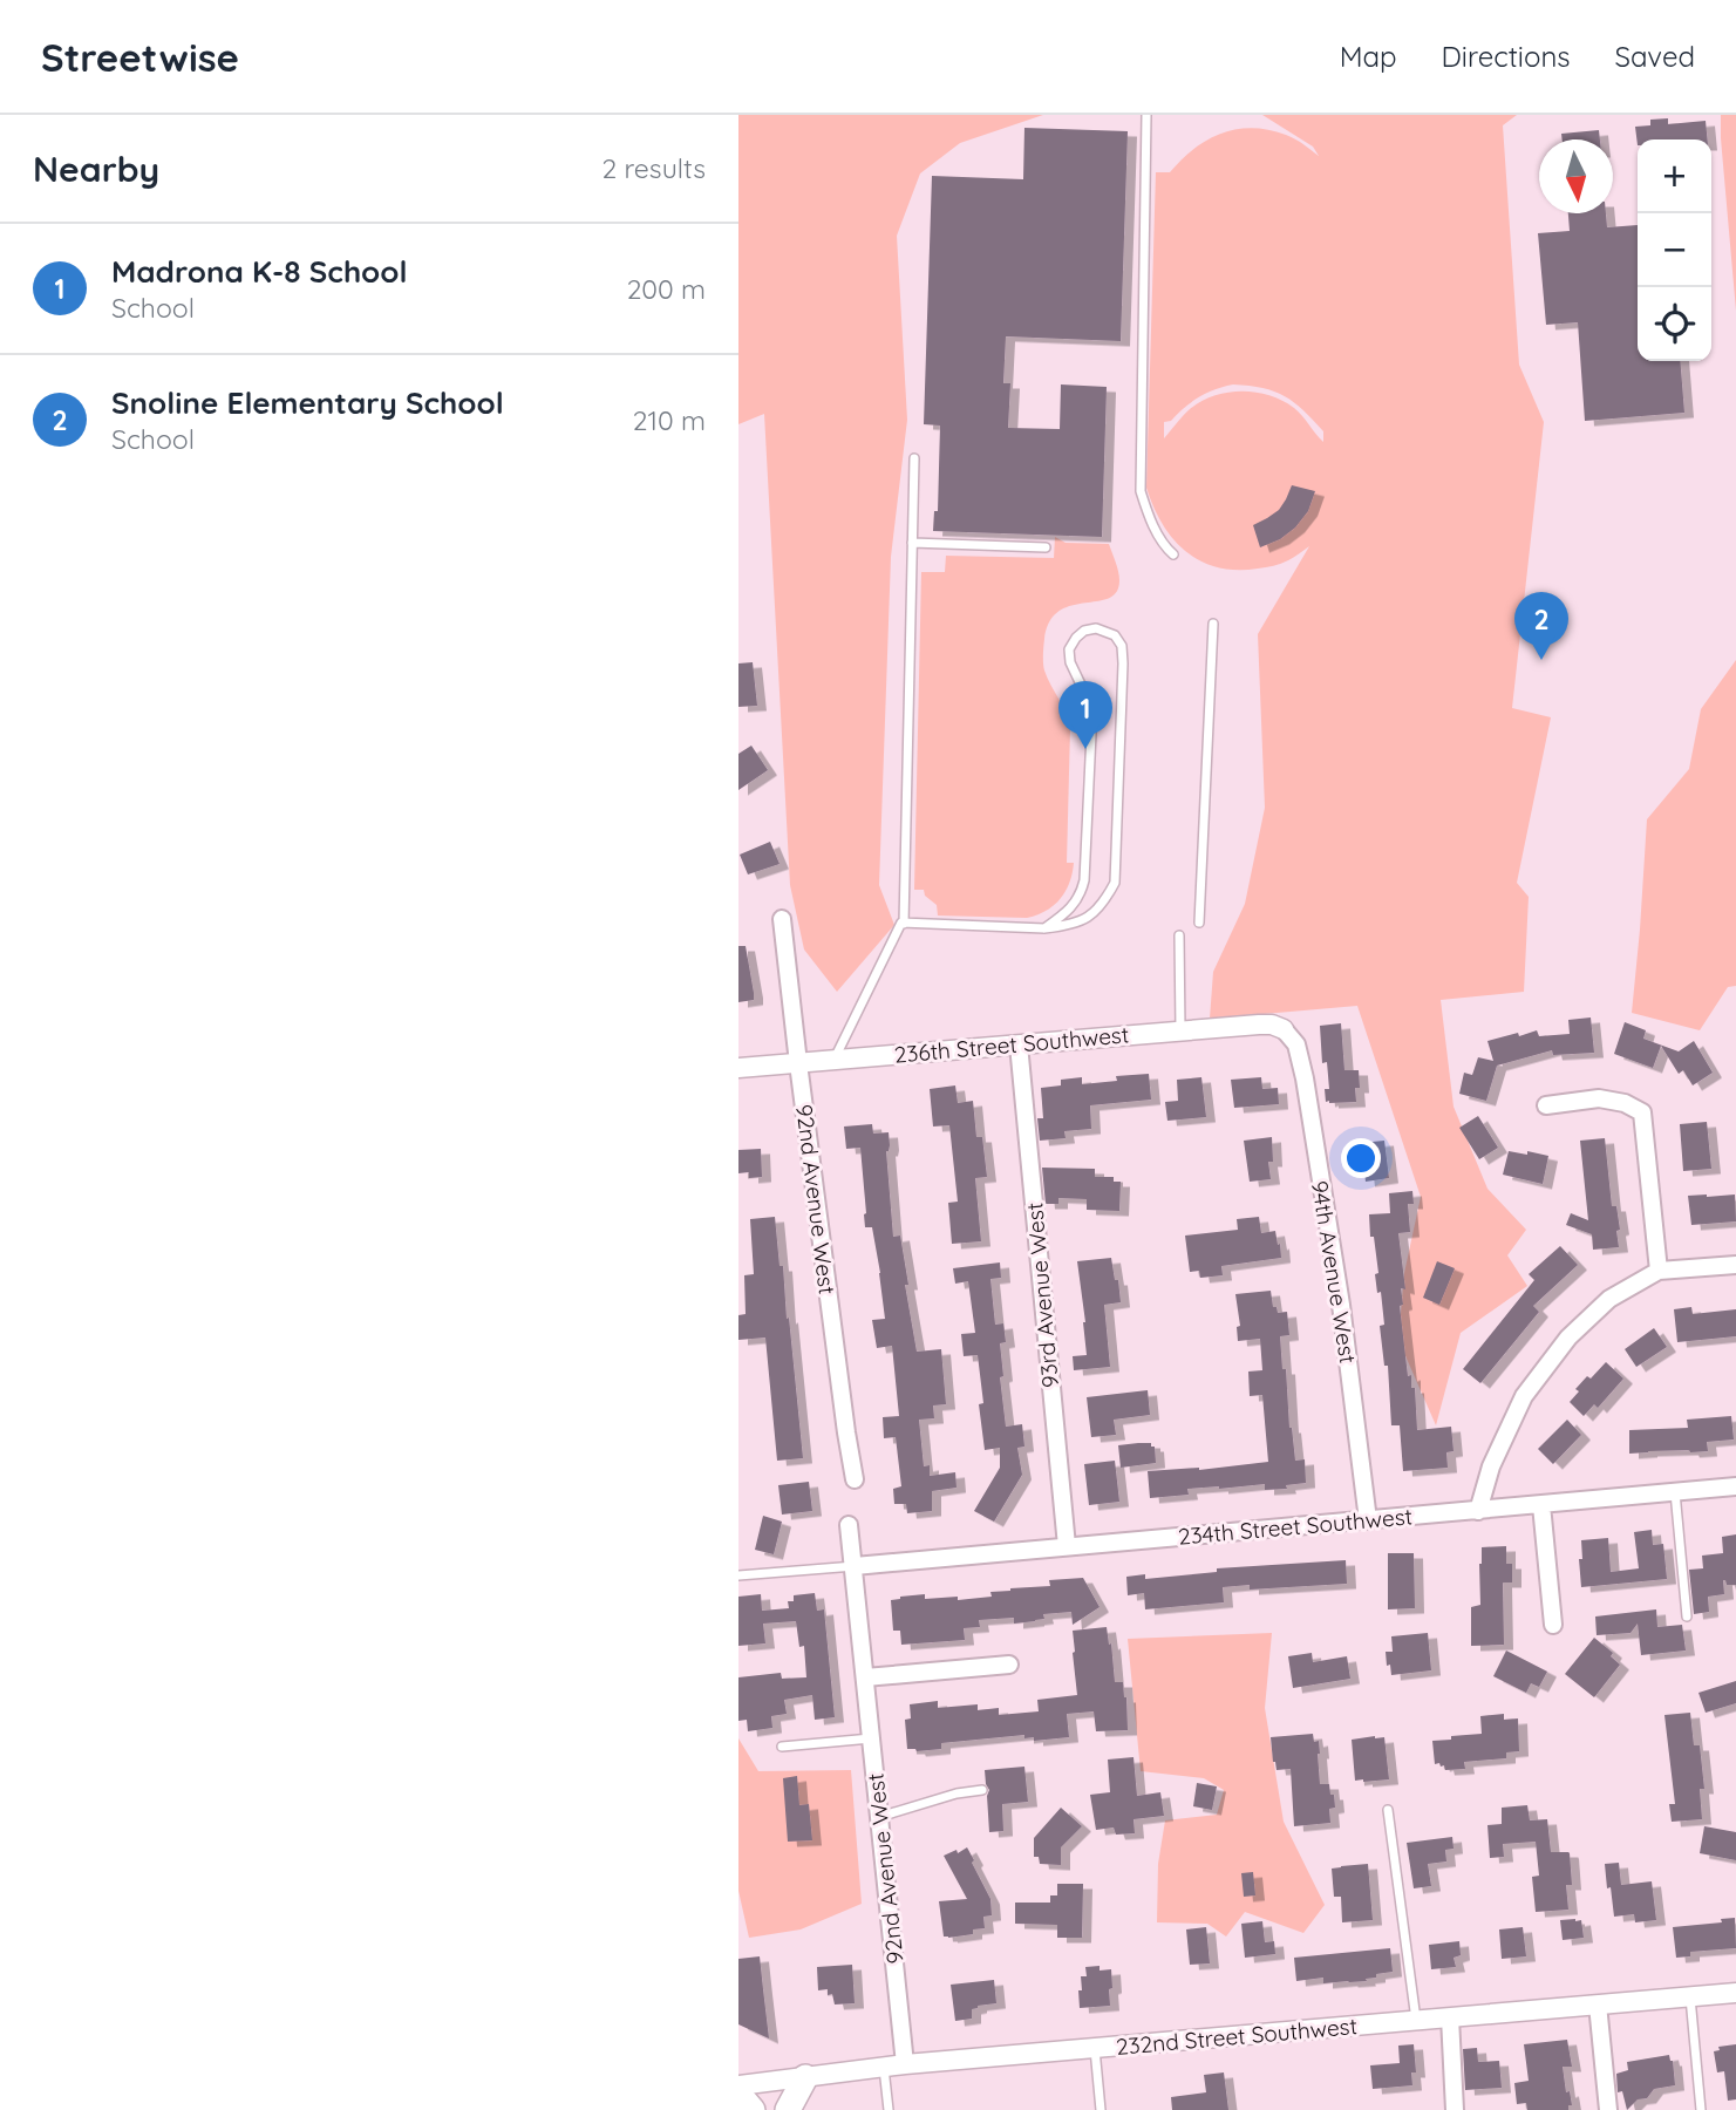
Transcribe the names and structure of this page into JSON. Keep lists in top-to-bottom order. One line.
{"streets":{"street":["236th Street Southwest","92nd Avenue West","94th Avenue West","93rd Avenue West","234th Street Southwest","232nd Street Southwest"]},"crossings":[["236th Street Southwest","92nd Avenue West"],["236th Street Southwest","94th Avenue West"],["236th Street Southwest","93rd Avenue West"],["92nd Avenue West","234th Street Southwest"],["92nd Avenue West","232nd Street Southwest"],["94th Avenue West","234th Street Southwest"],["93rd Avenue West","234th Street Southwest"]],"north":"bottom","page":{"header":"Streetwise","nav":["Map","Directions","Saved"],"heading":["Nearby","2 results"],"map_buttons":["+","−"],"list":[{"mark":"1","name":"Madrona K-8 School","note":"School","value":"200 m"},{"mark":"2","name":"Snoline Elementary School","note":"School","value":"210 m"}],"pins":["2","1"]}}
